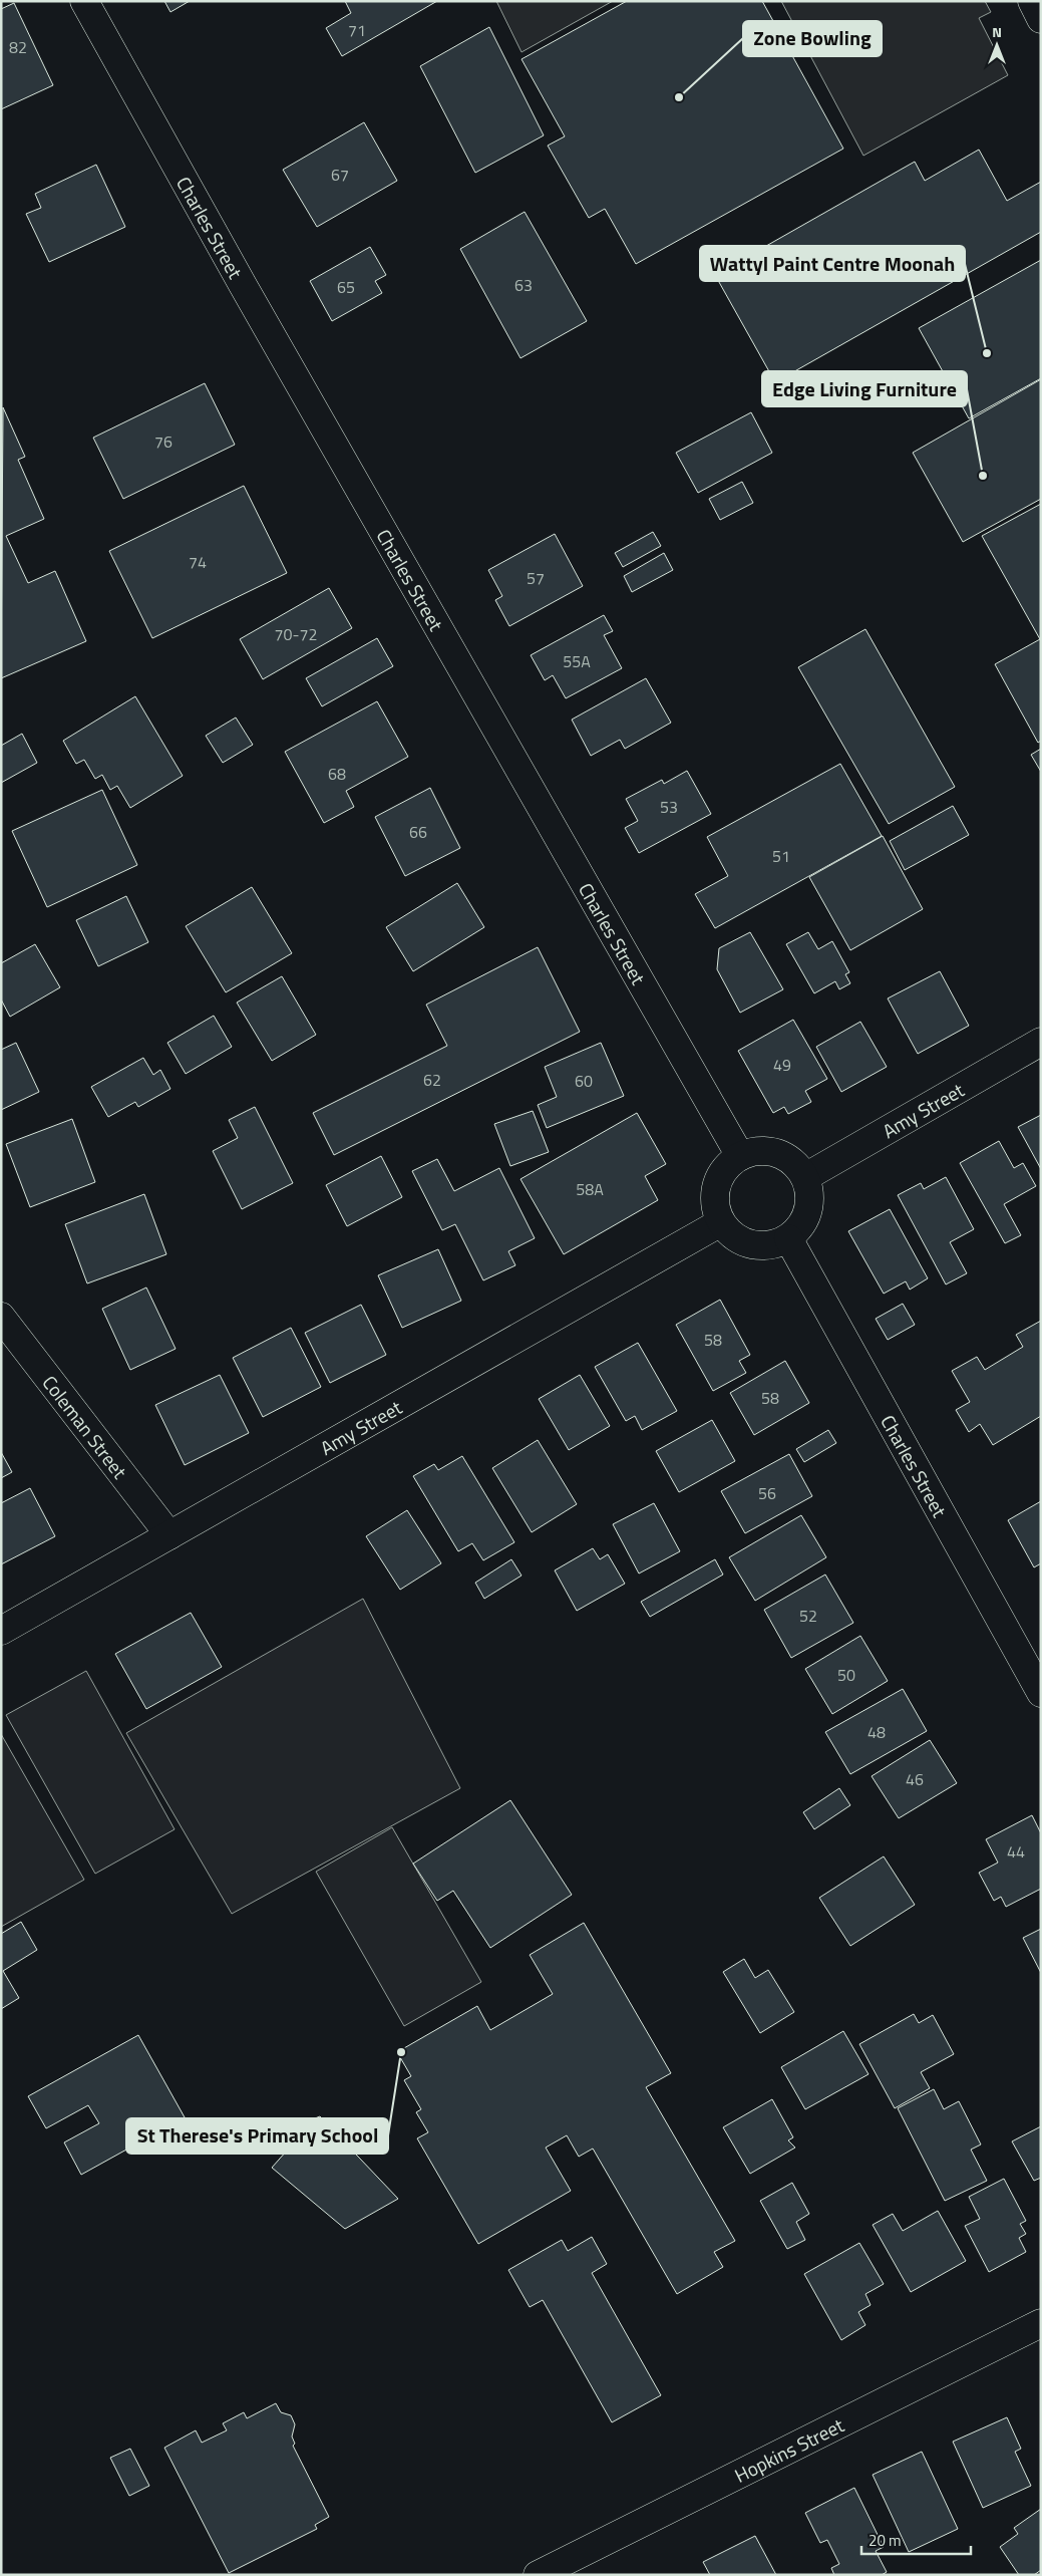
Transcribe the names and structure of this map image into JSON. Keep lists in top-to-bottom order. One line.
{"streets":{"street":["Charles Street","Amy Street","Coleman Street","Hopkins Street"]},"crossings":[["Charles Street","Amy Street"],["Amy Street","Coleman Street"]],"places":["Zone Bowling","Wattyl Paint Centre Moonah","Edge Living Furniture","St Therese's Primary School"],"house_numbers":["71","82","67","63","65","76","74","57","70-72","55A","68","53","66","51","49","62","60","58A","58","58","56","52","50","48","46","44"],"scale_bar":"20 m","north":"top"}
